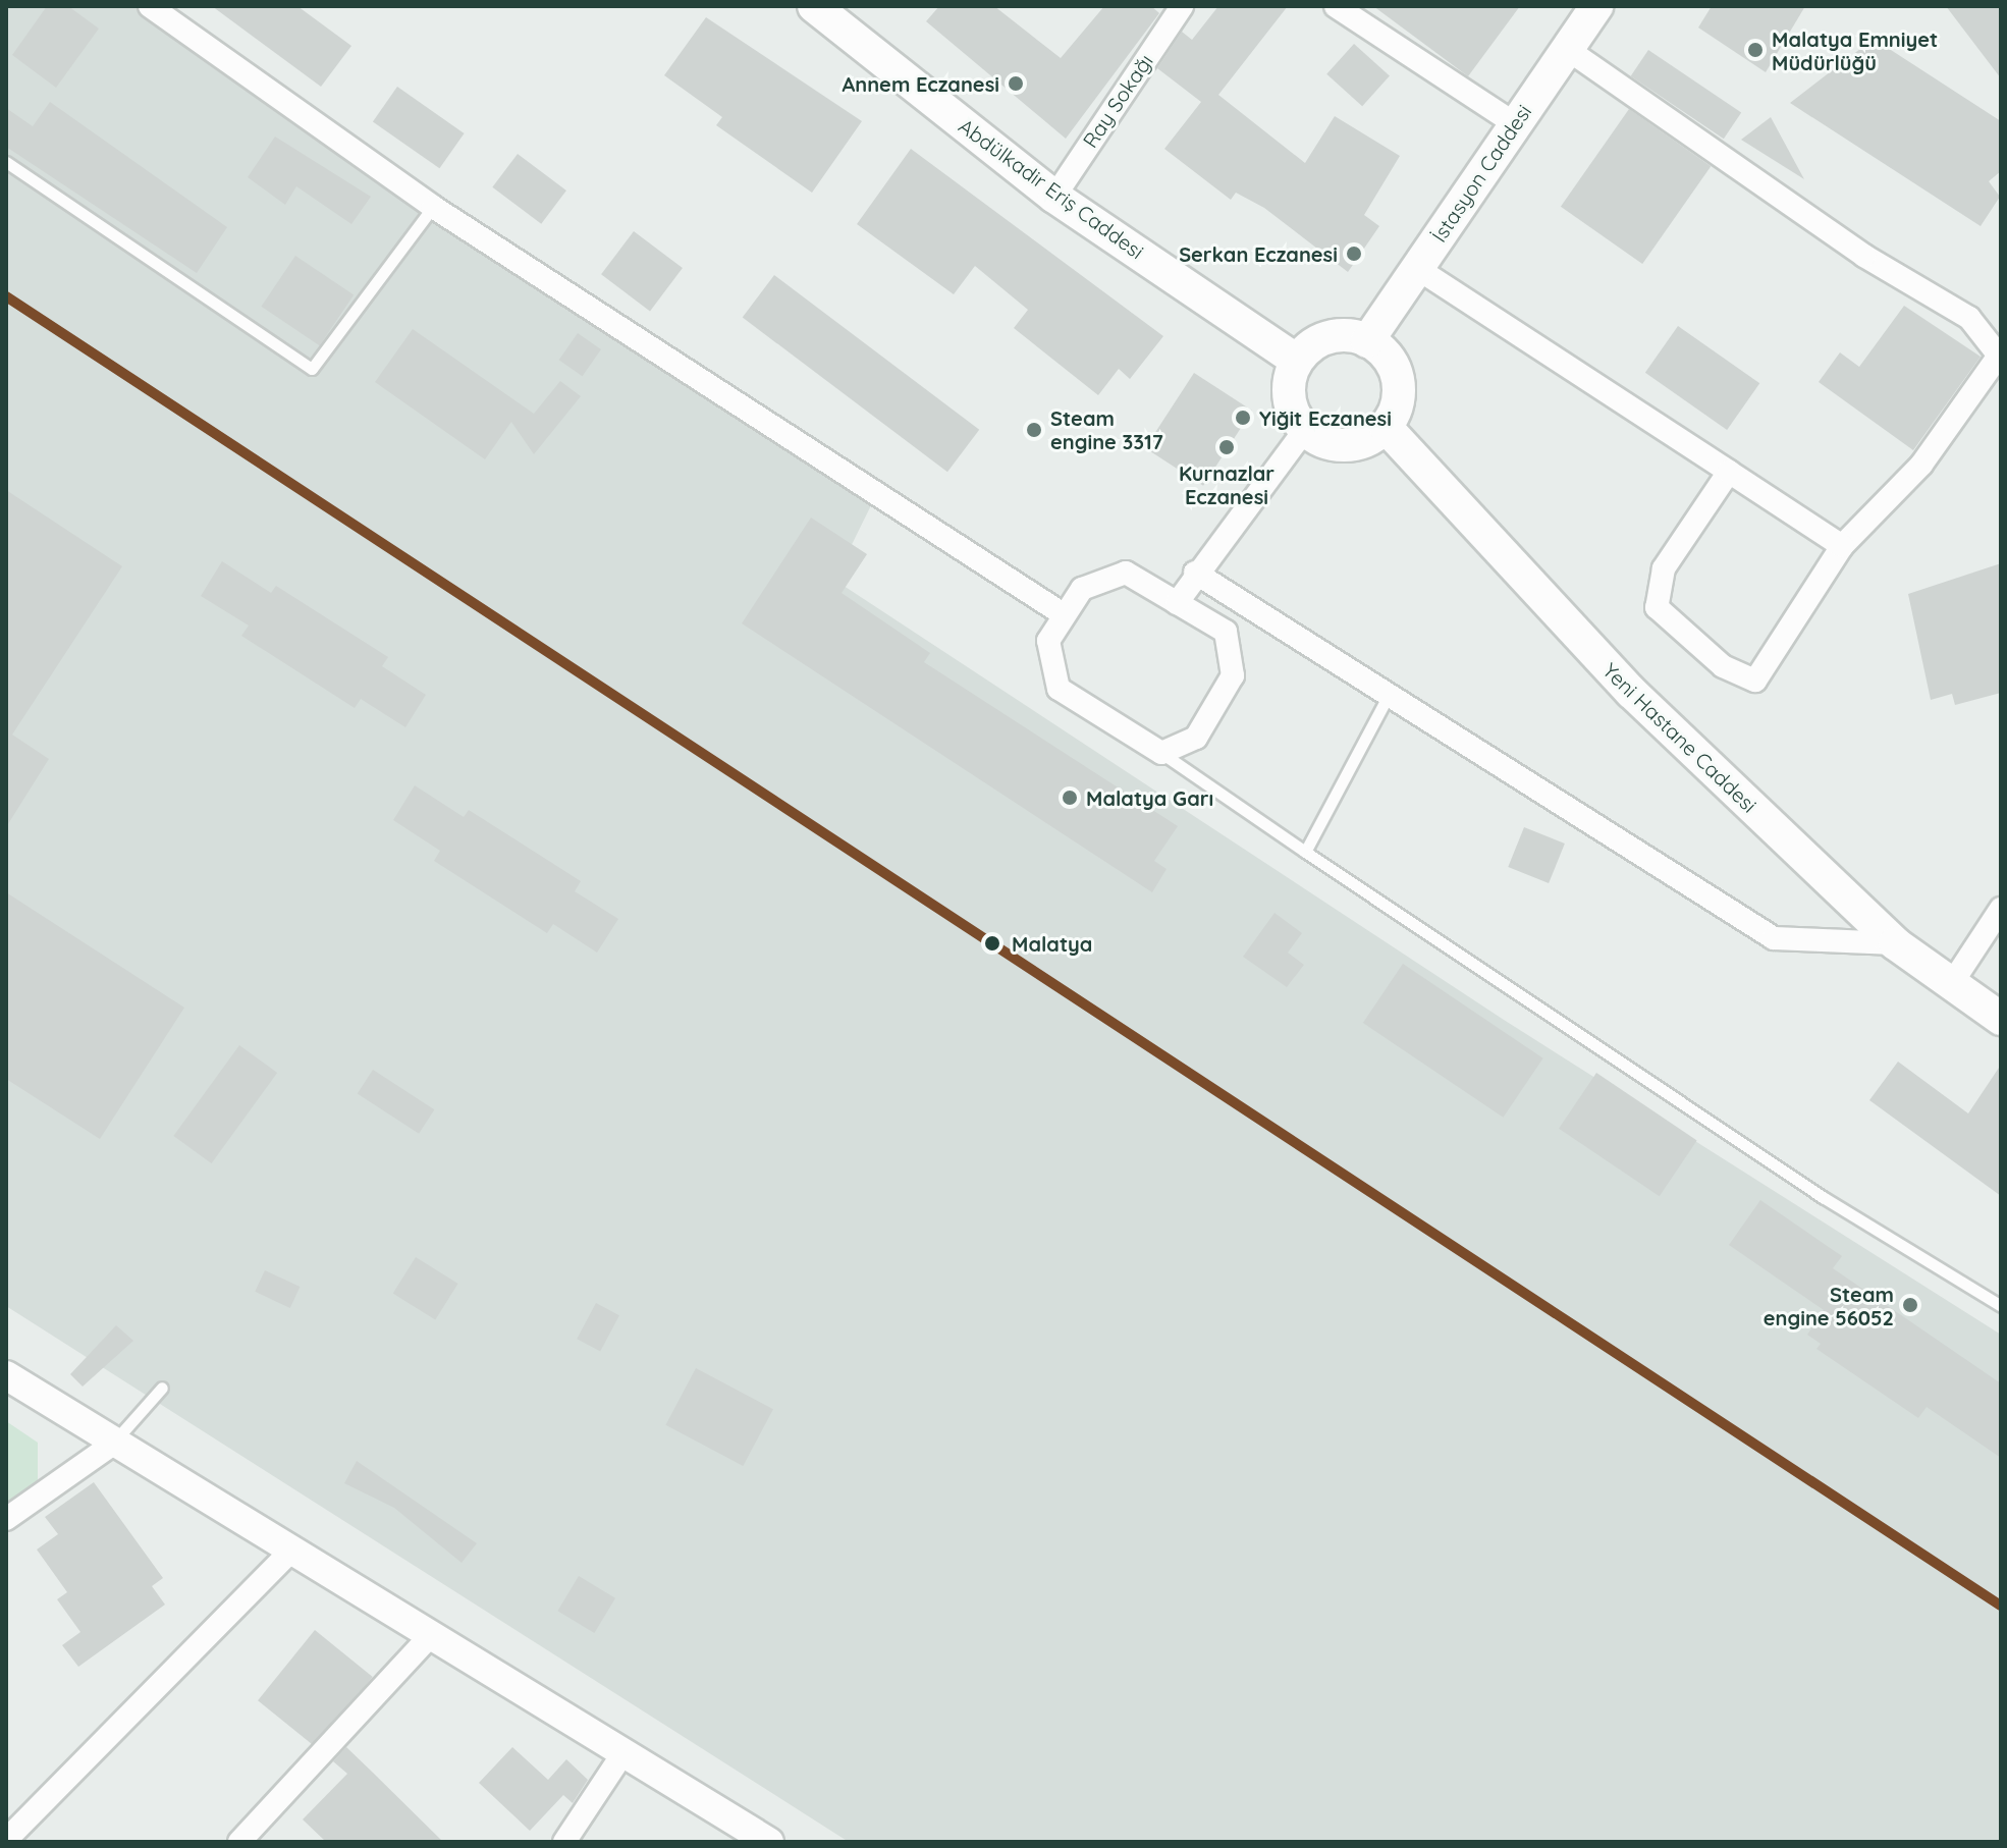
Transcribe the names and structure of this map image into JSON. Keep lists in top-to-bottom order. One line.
{"streets":{"main road":["İstasyon Caddesi","Abdülkadir Eriş Caddesi","Yeni Hastane Caddesi"],"street":["Ray Sokağı"]},"crossings":[["Ray Sokağı","Abdülkadir Eriş Caddesi"],["İstasyon Caddesi","Abdülkadir Eriş Caddesi"],["İstasyon Caddesi","Yeni Hastane Caddesi"],["Abdülkadir Eriş Caddesi","Yeni Hastane Caddesi"]],"places":["Malatya Emniyet Müdürlüğü","Annem Eczanesi","Serkan Eczanesi","Yiğit Eczanesi","Steam engine 3317","Kurnazlar Eczanesi","Malatya Garı","Malatya","Steam engine 56052"]}
